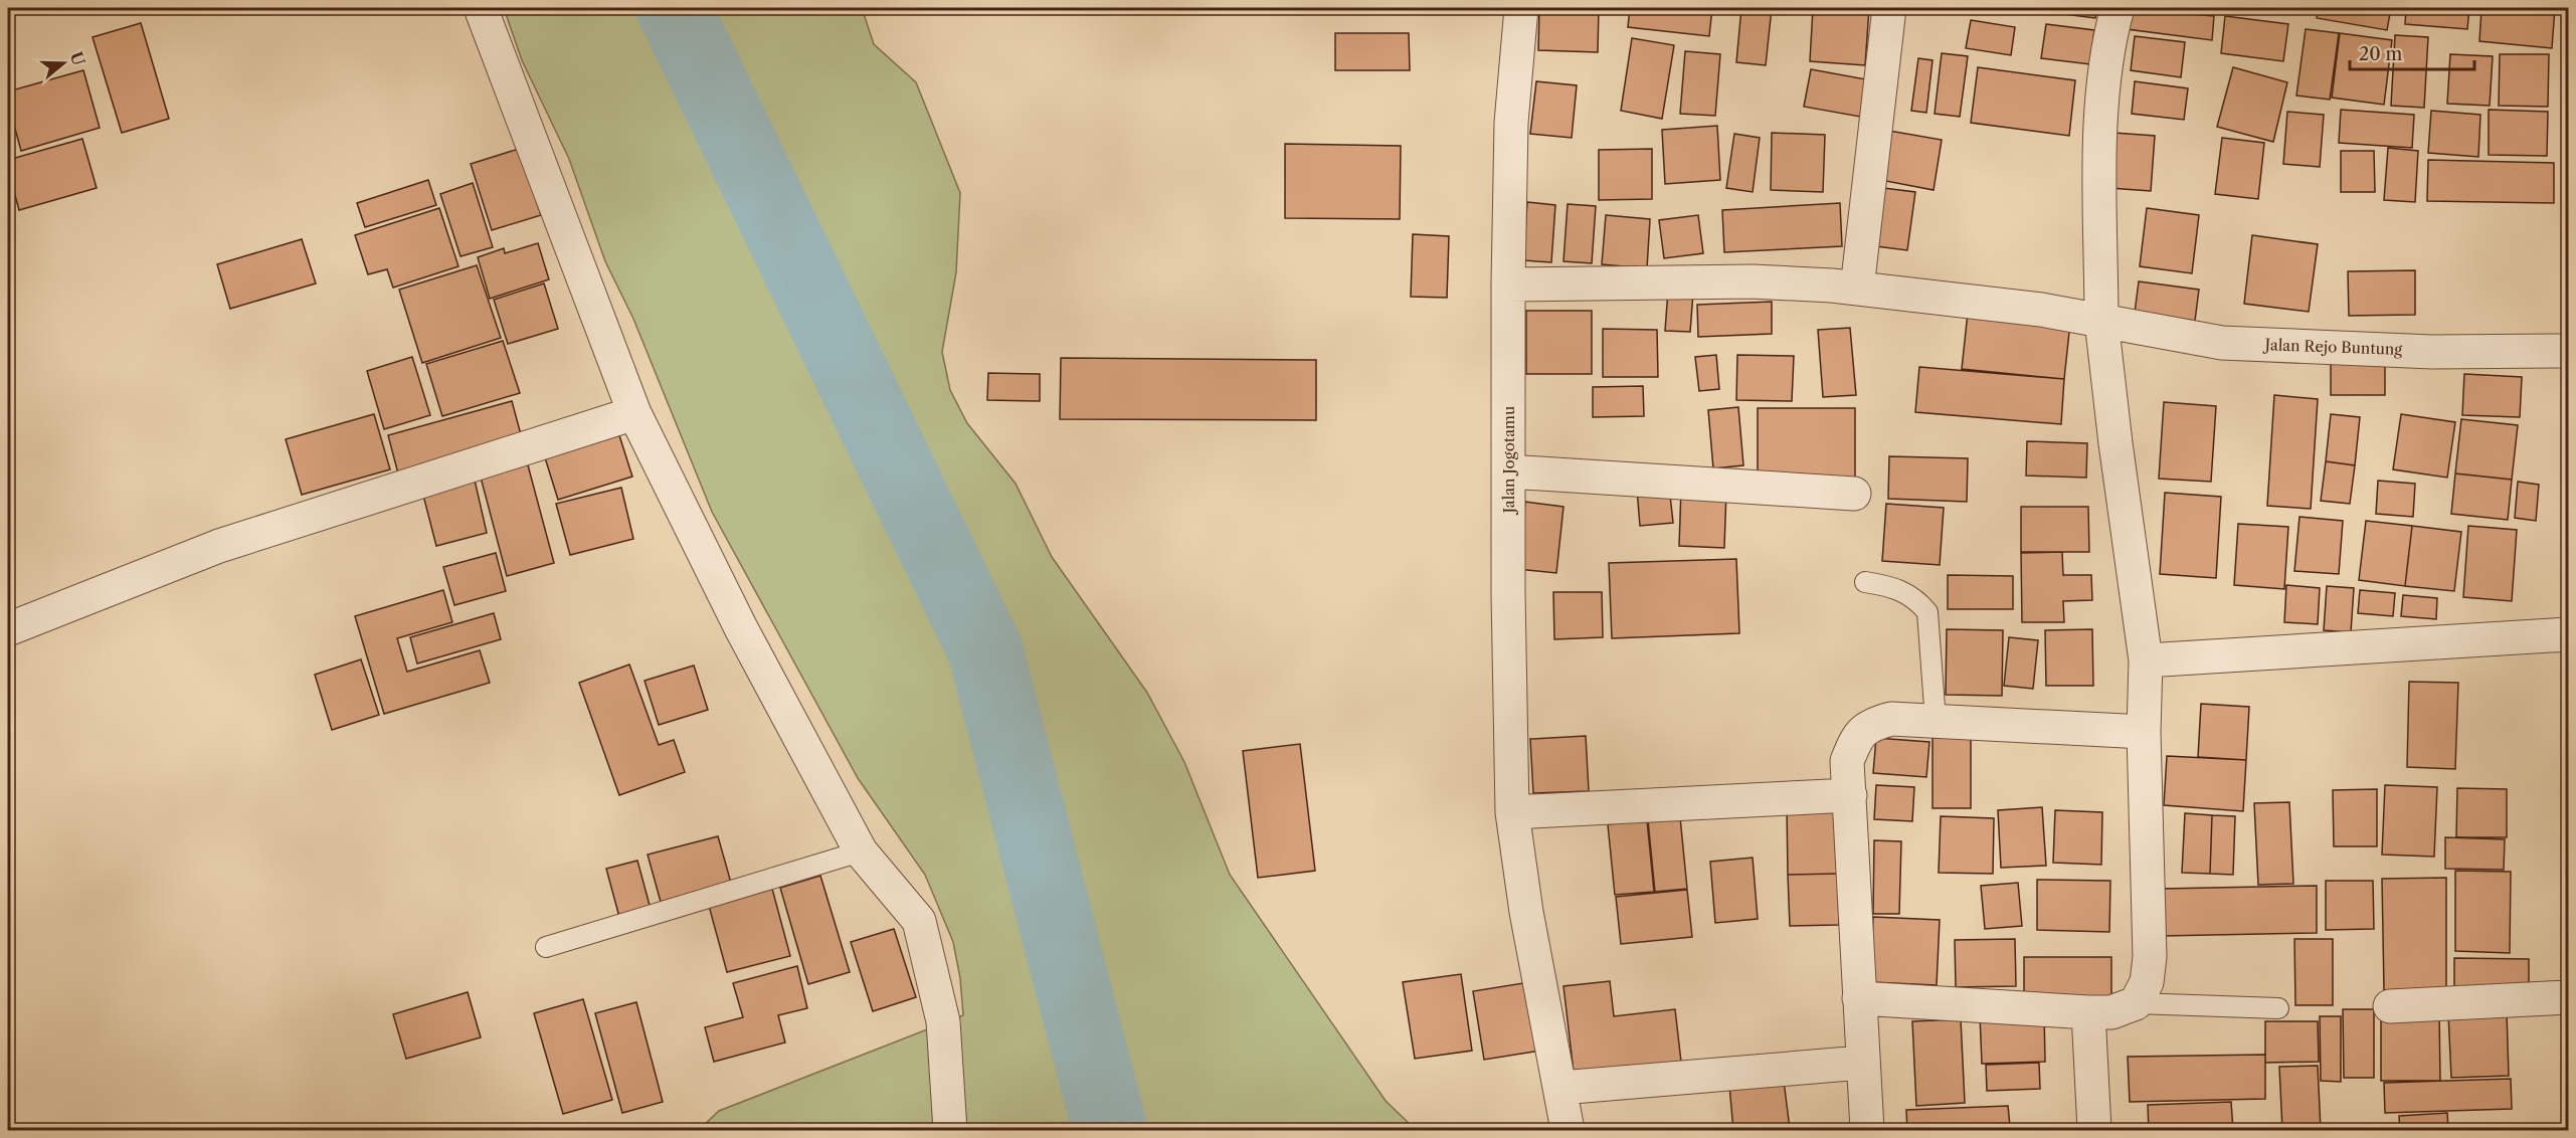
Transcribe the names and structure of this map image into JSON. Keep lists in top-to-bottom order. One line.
{"streets":{"street":["Jalan Rejo Buntung","Jalan Jogotamu"]},"crossings":[["Jalan Rejo Buntung","Jalan Jogotamu"]],"scale_bar":"20 m","north":"right"}
